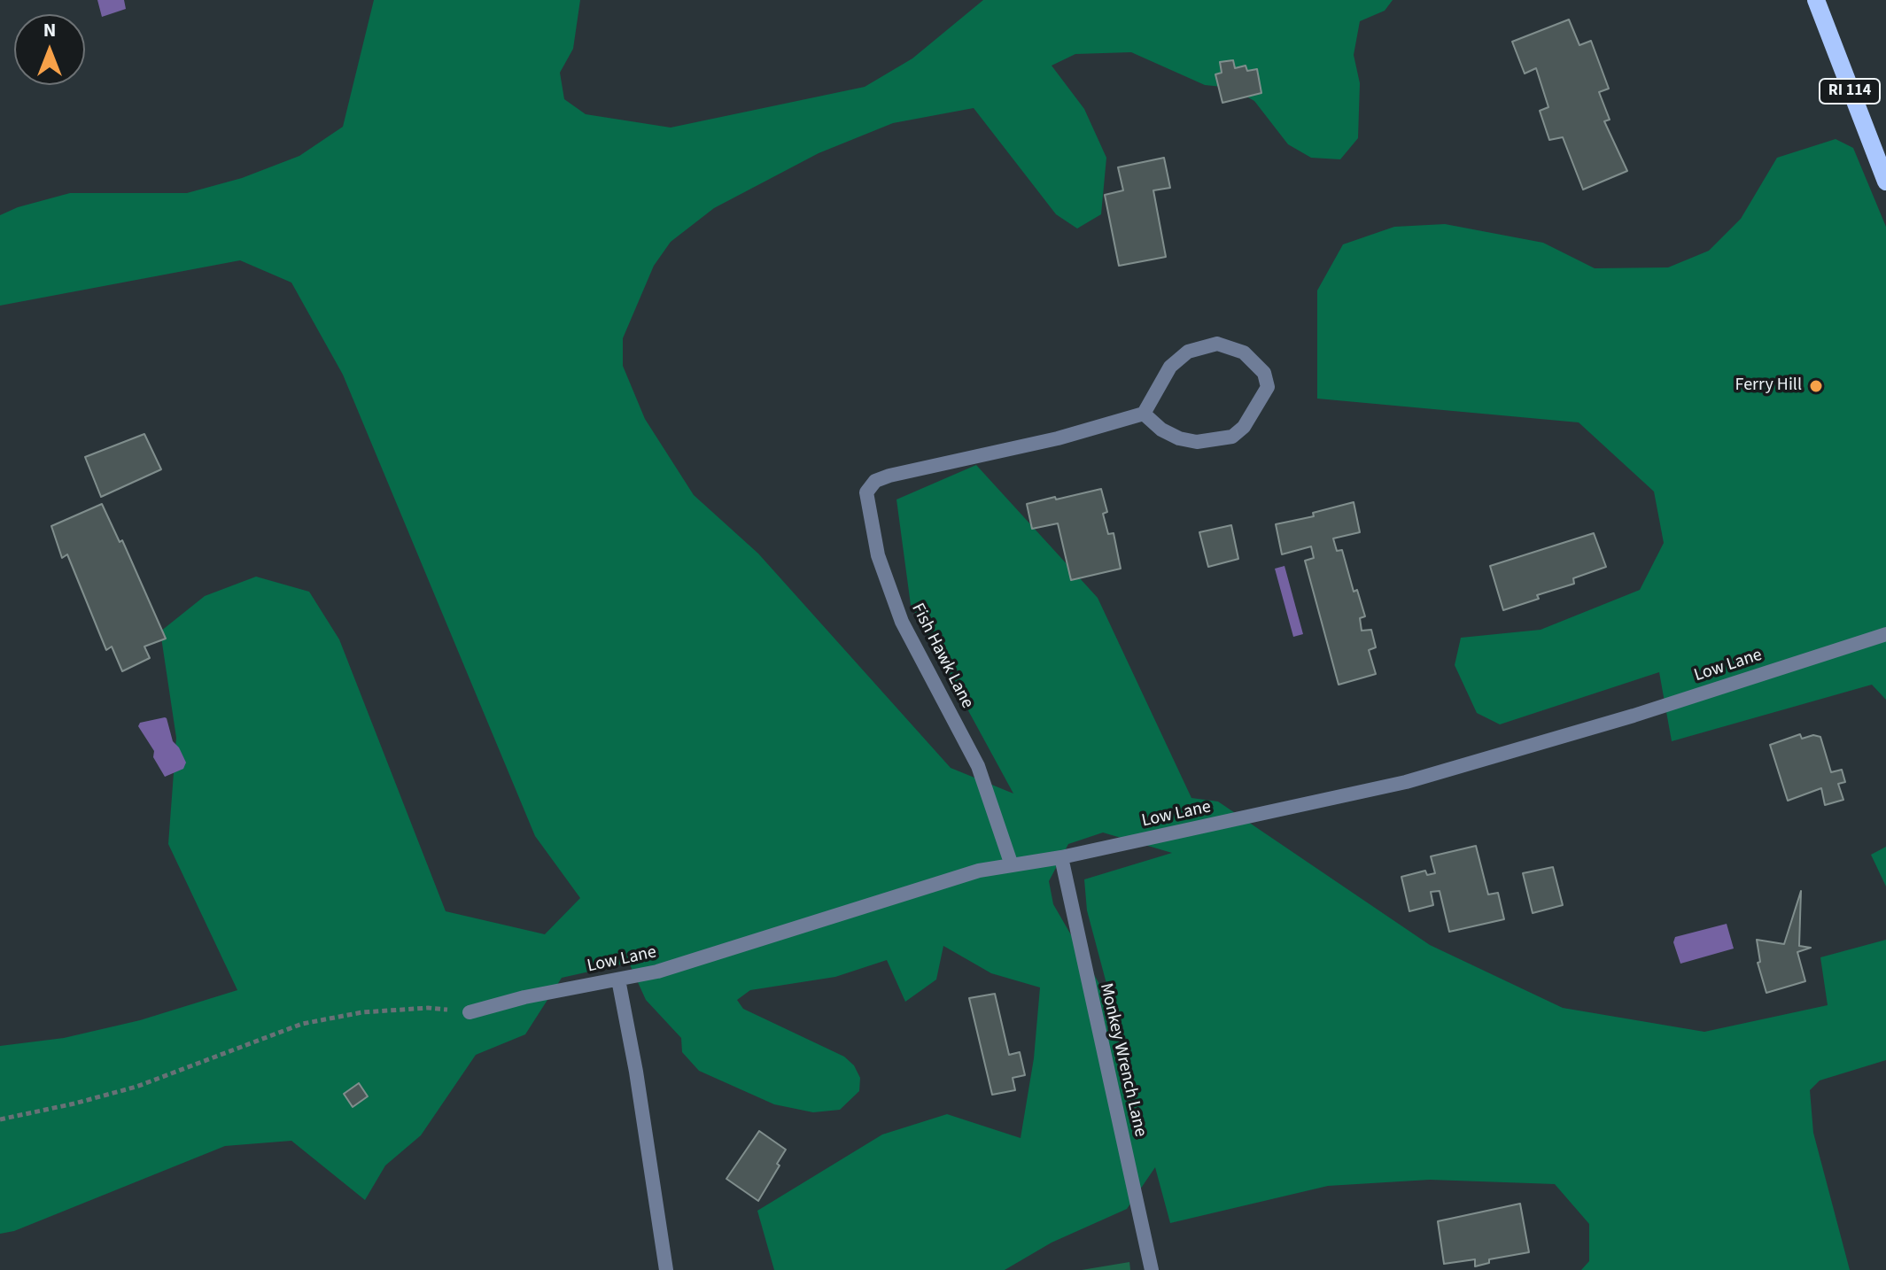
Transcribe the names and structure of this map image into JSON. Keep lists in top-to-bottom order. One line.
{"streets":{"main road":["RI 114"],"street":["Fish Hawk Lane","Low Lane","Monkey Wrench Lane"]},"crossings":[["Fish Hawk Lane","Low Lane"],["Low Lane","Monkey Wrench Lane"]],"places":["Ferry Hill"],"north":"top"}
